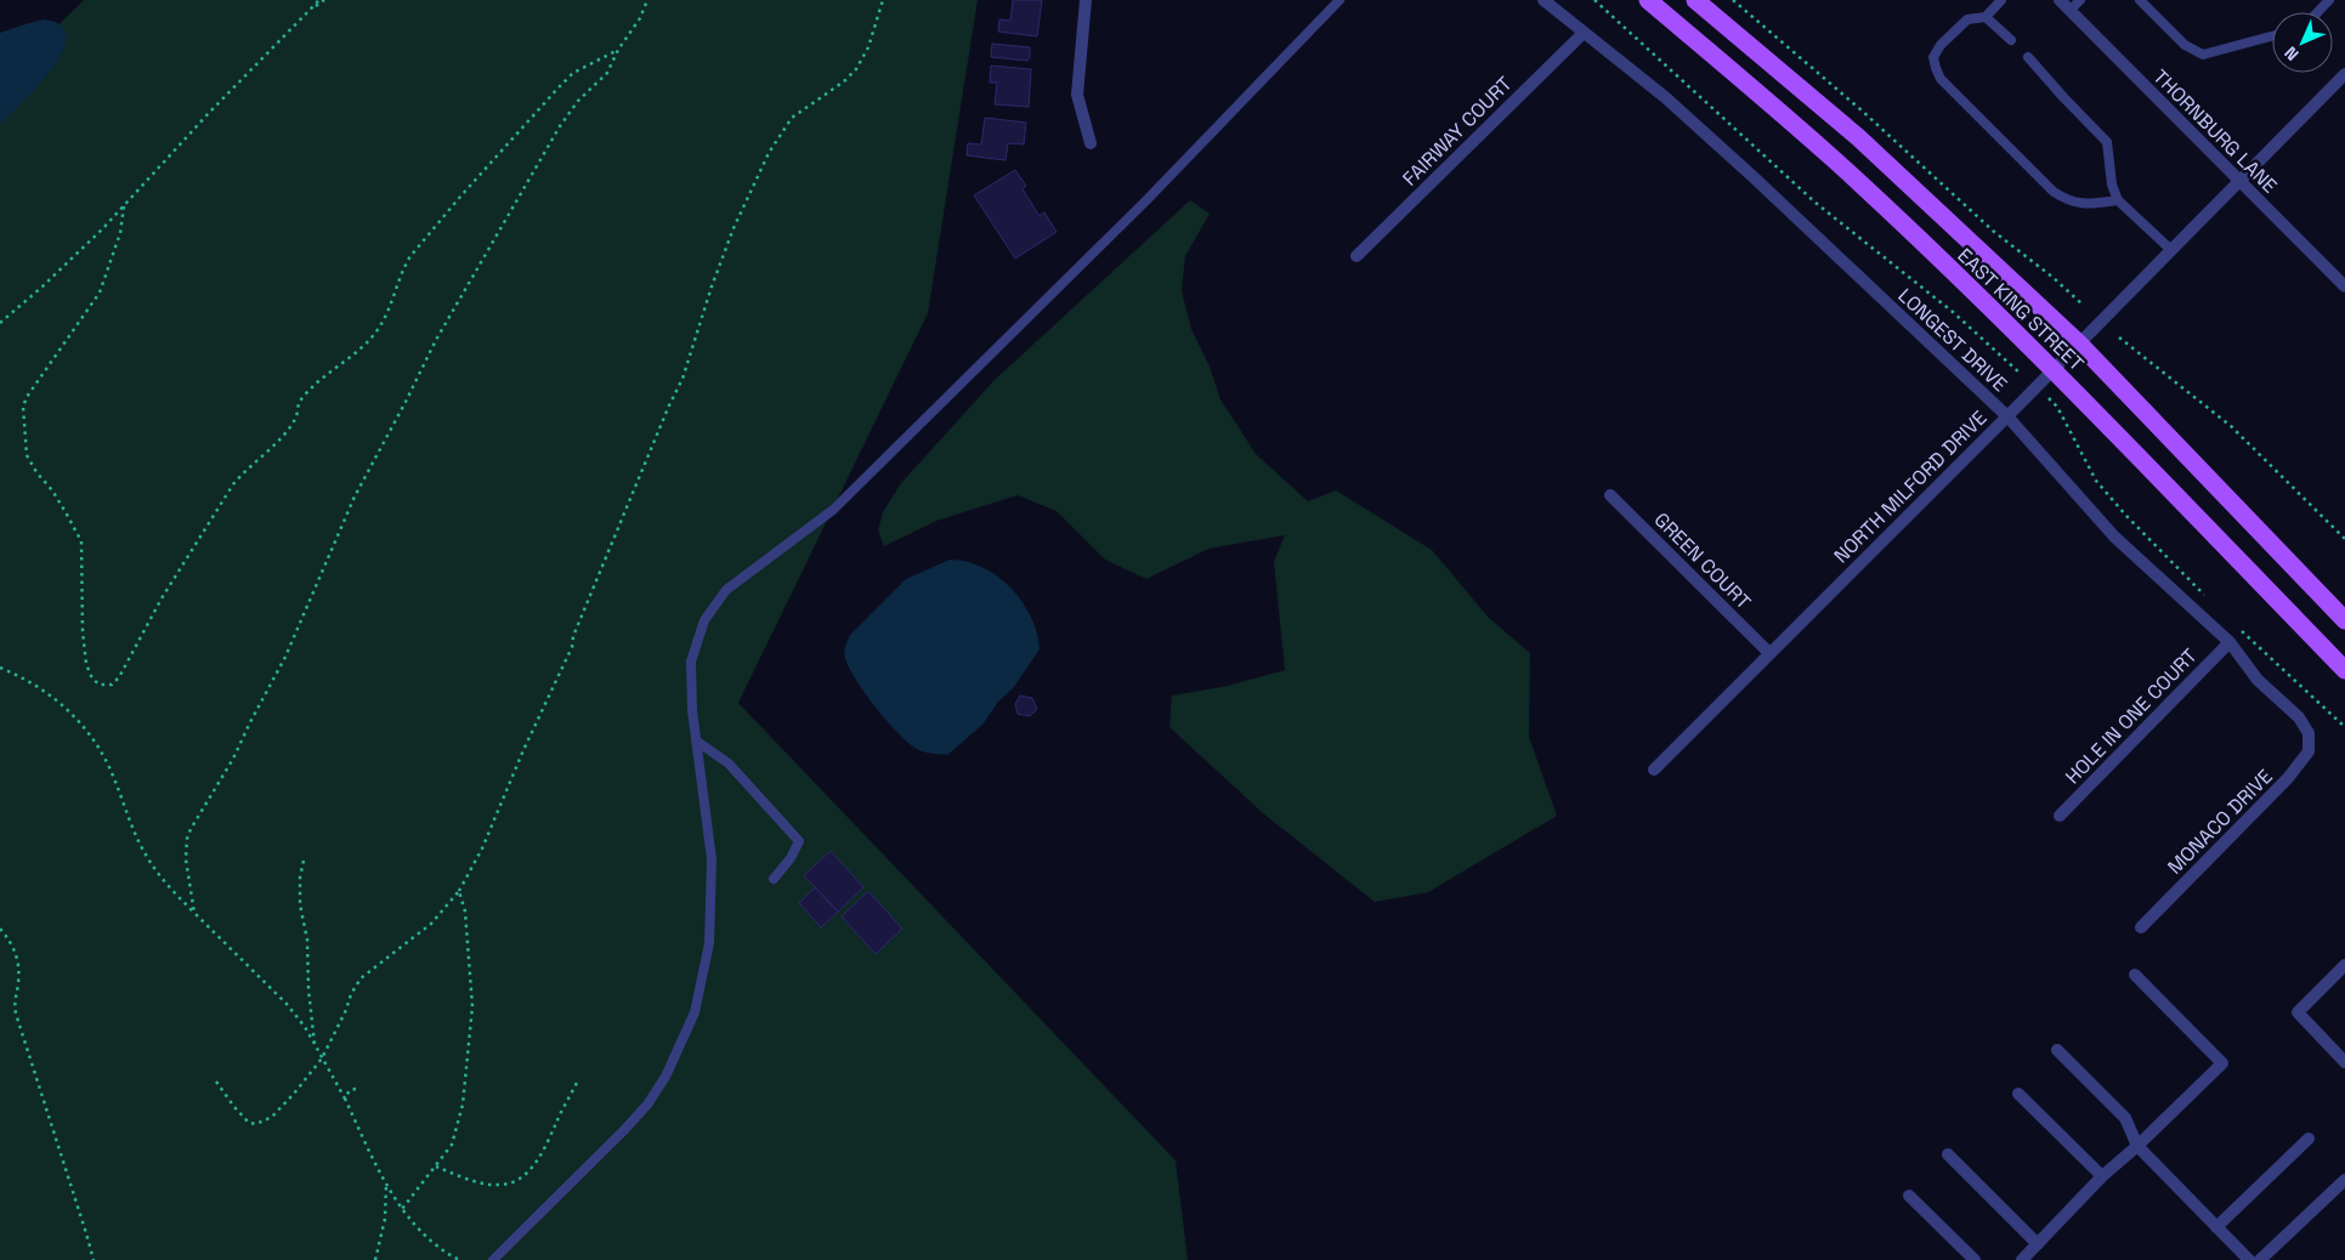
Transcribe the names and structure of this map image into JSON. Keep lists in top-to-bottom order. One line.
{"streets":{"main road":["EAST KING STREET"],"street":["FAIRWAY COURT","THORNBURG LANE","LONGEST DRIVE","NORTH MILFORD DRIVE","GREEN COURT","HOLE IN ONE COURT","MONACO DRIVE"]},"crossings":[["FAIRWAY COURT","LONGEST DRIVE"],["THORNBURG LANE","NORTH MILFORD DRIVE"],["EAST KING STREET","NORTH MILFORD DRIVE"],["LONGEST DRIVE","NORTH MILFORD DRIVE"],["LONGEST DRIVE","HOLE IN ONE COURT"],["LONGEST DRIVE","MONACO DRIVE"],["NORTH MILFORD DRIVE","GREEN COURT"]],"north":"bottom left"}
